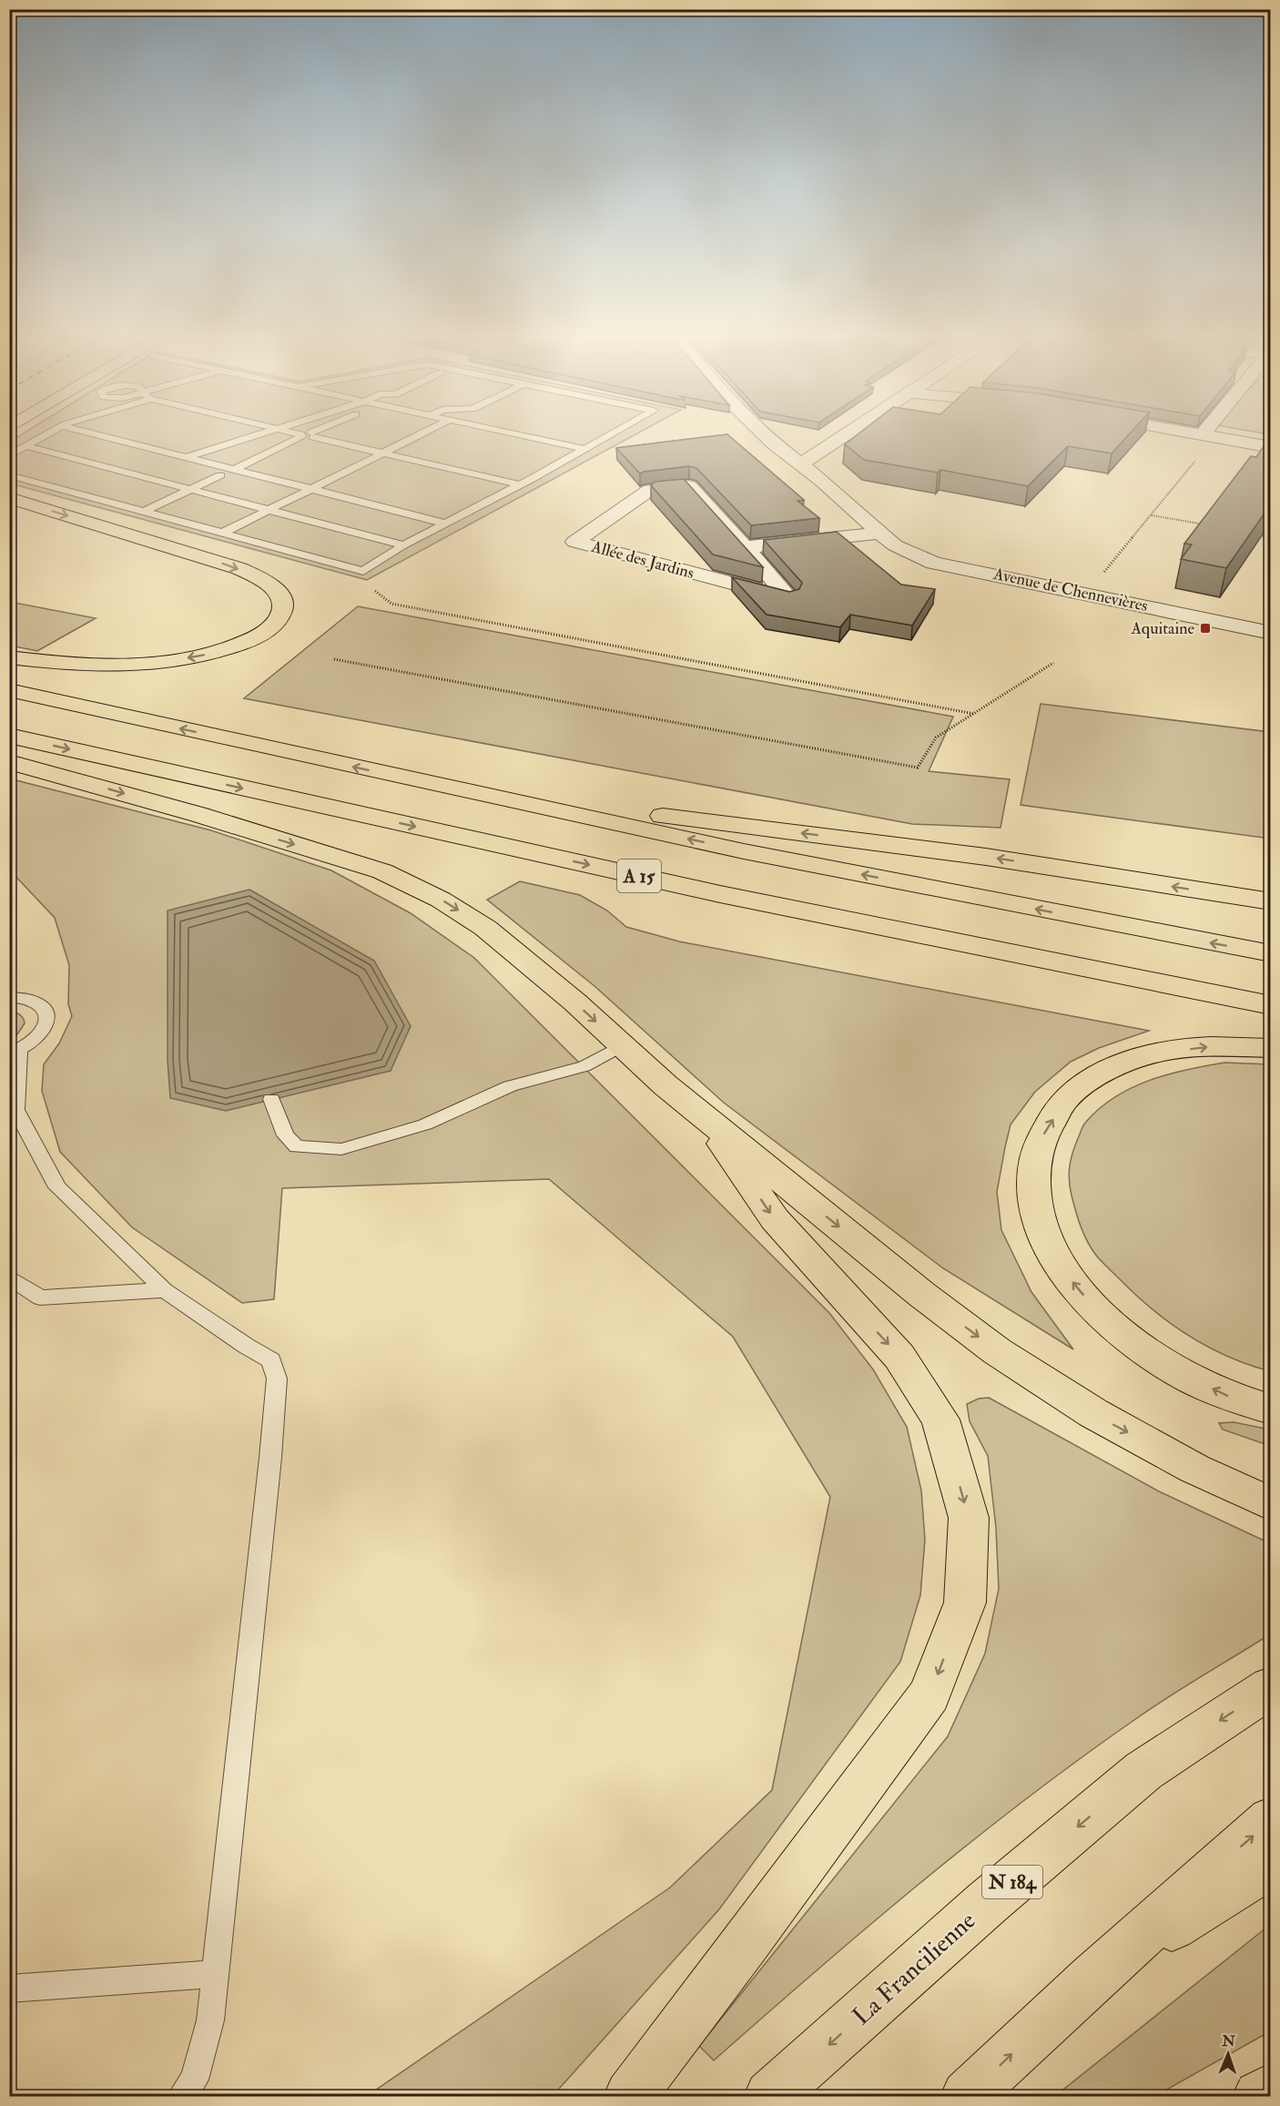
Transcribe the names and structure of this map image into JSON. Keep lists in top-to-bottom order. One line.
{"streets":{"highway":["A 15","N 184","La Francilienne"],"street":["Allée des Jardins","Avenue de Chennevières"]},"places":{"transit":["Aquitaine"]},"north":"top"}
